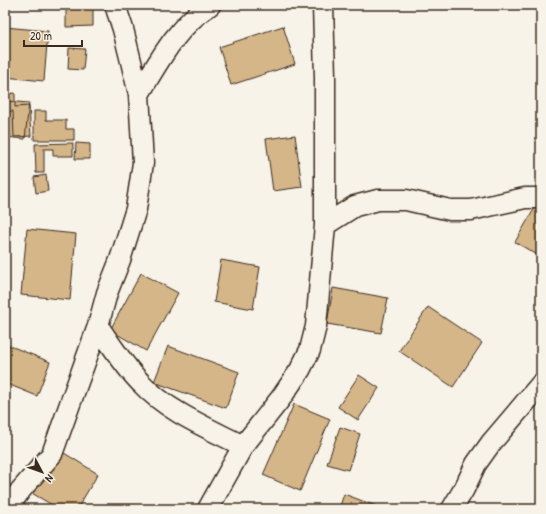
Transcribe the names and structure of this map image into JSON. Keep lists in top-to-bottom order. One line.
{"scale_bar":"20 m","north":"bottom right"}
